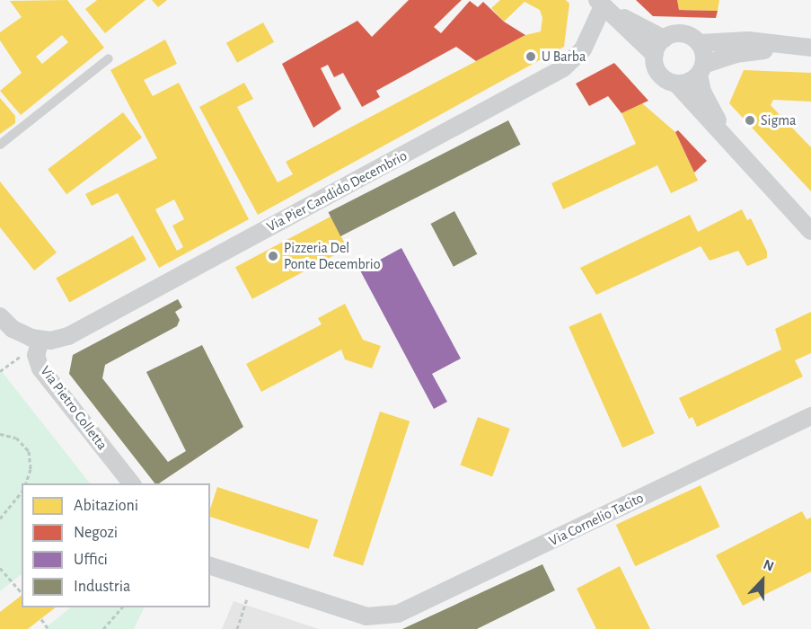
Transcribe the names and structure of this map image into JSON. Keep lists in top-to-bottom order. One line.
{"streets":{"street":["Via Pier Candido Decembrio","Via Pietro Colletta","Via Cornelio Tacito"]},"crossings":[["Via Pier Candido Decembrio","Via Pietro Colletta"]],"places":["U Barba","Sigma","Pizzeria Del Ponte Decembrio"],"legend":["Abitazioni","Negozi","Uffici","Industria"],"north":"top"}
